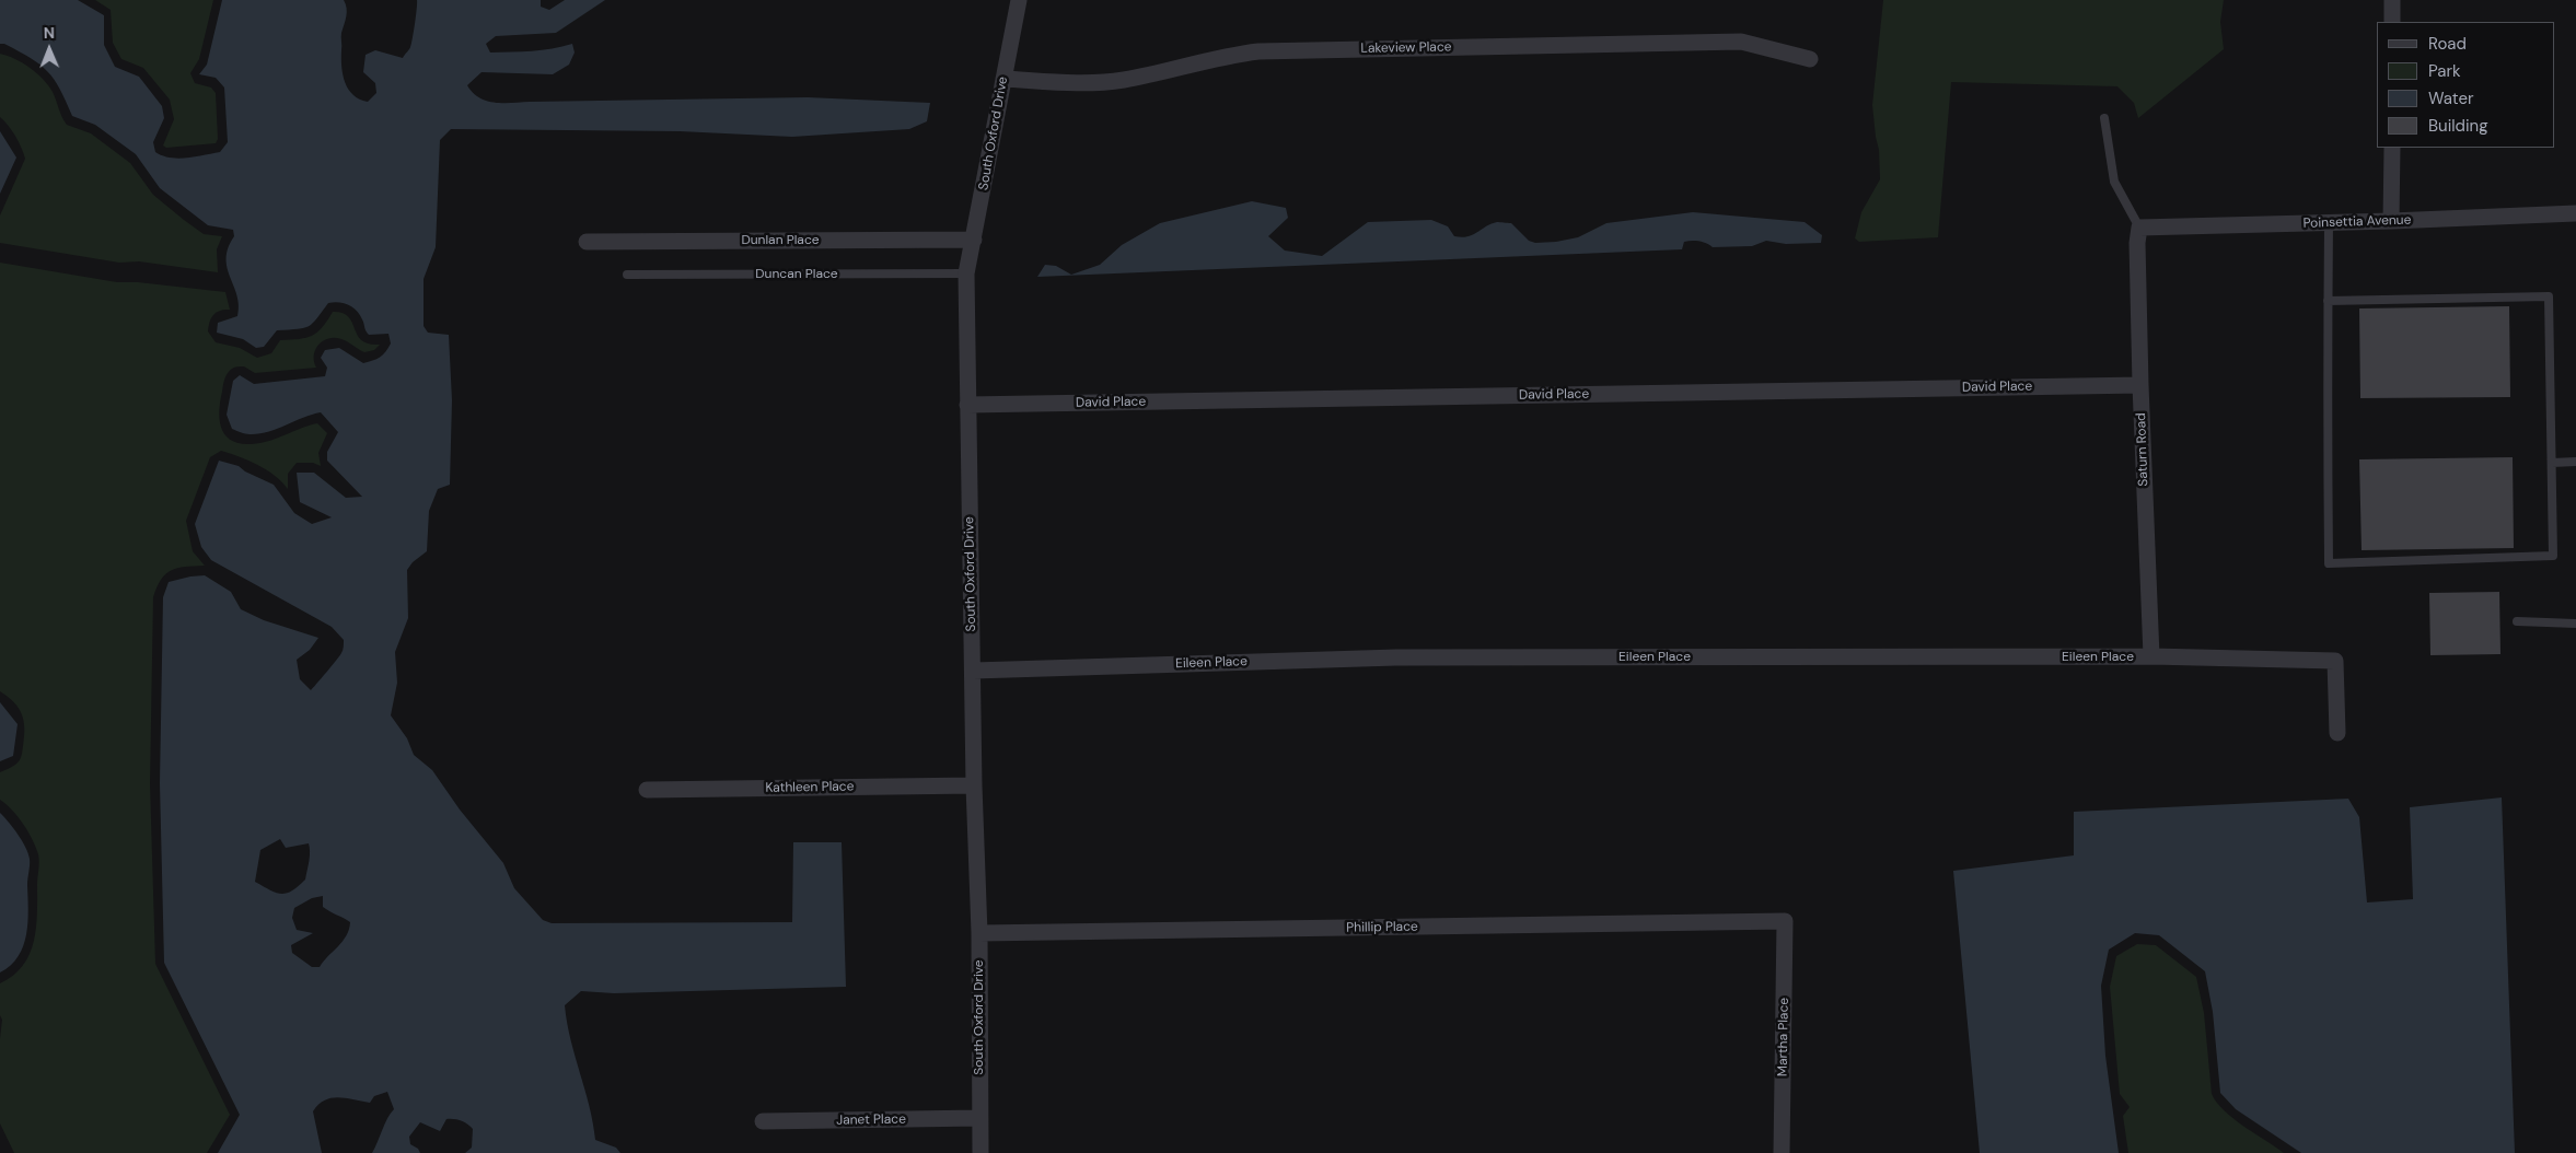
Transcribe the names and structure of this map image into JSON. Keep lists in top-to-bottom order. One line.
{"streets":{"street":["Lakeview Place","South Oxford Drive","Poinsettia Avenue","Dunlan Place","David Place","Saturn Road","Eileen Place","Kathleen Place","Phillip Place","Martha Place","Janet Place"],"lane":["Duncan Place"]},"crossings":[["Lakeview Place","South Oxford Drive"],["South Oxford Drive","Dunlan Place"],["South Oxford Drive","Duncan Place"],["South Oxford Drive","David Place"],["South Oxford Drive","Eileen Place"],["South Oxford Drive","Kathleen Place"],["South Oxford Drive","Phillip Place"],["South Oxford Drive","Janet Place"],["Poinsettia Avenue","Saturn Road"],["David Place","Saturn Road"],["Saturn Road","Eileen Place"],["Phillip Place","Martha Place"]],"legend":["Road","Park","Water","Building"],"north":"top"}
